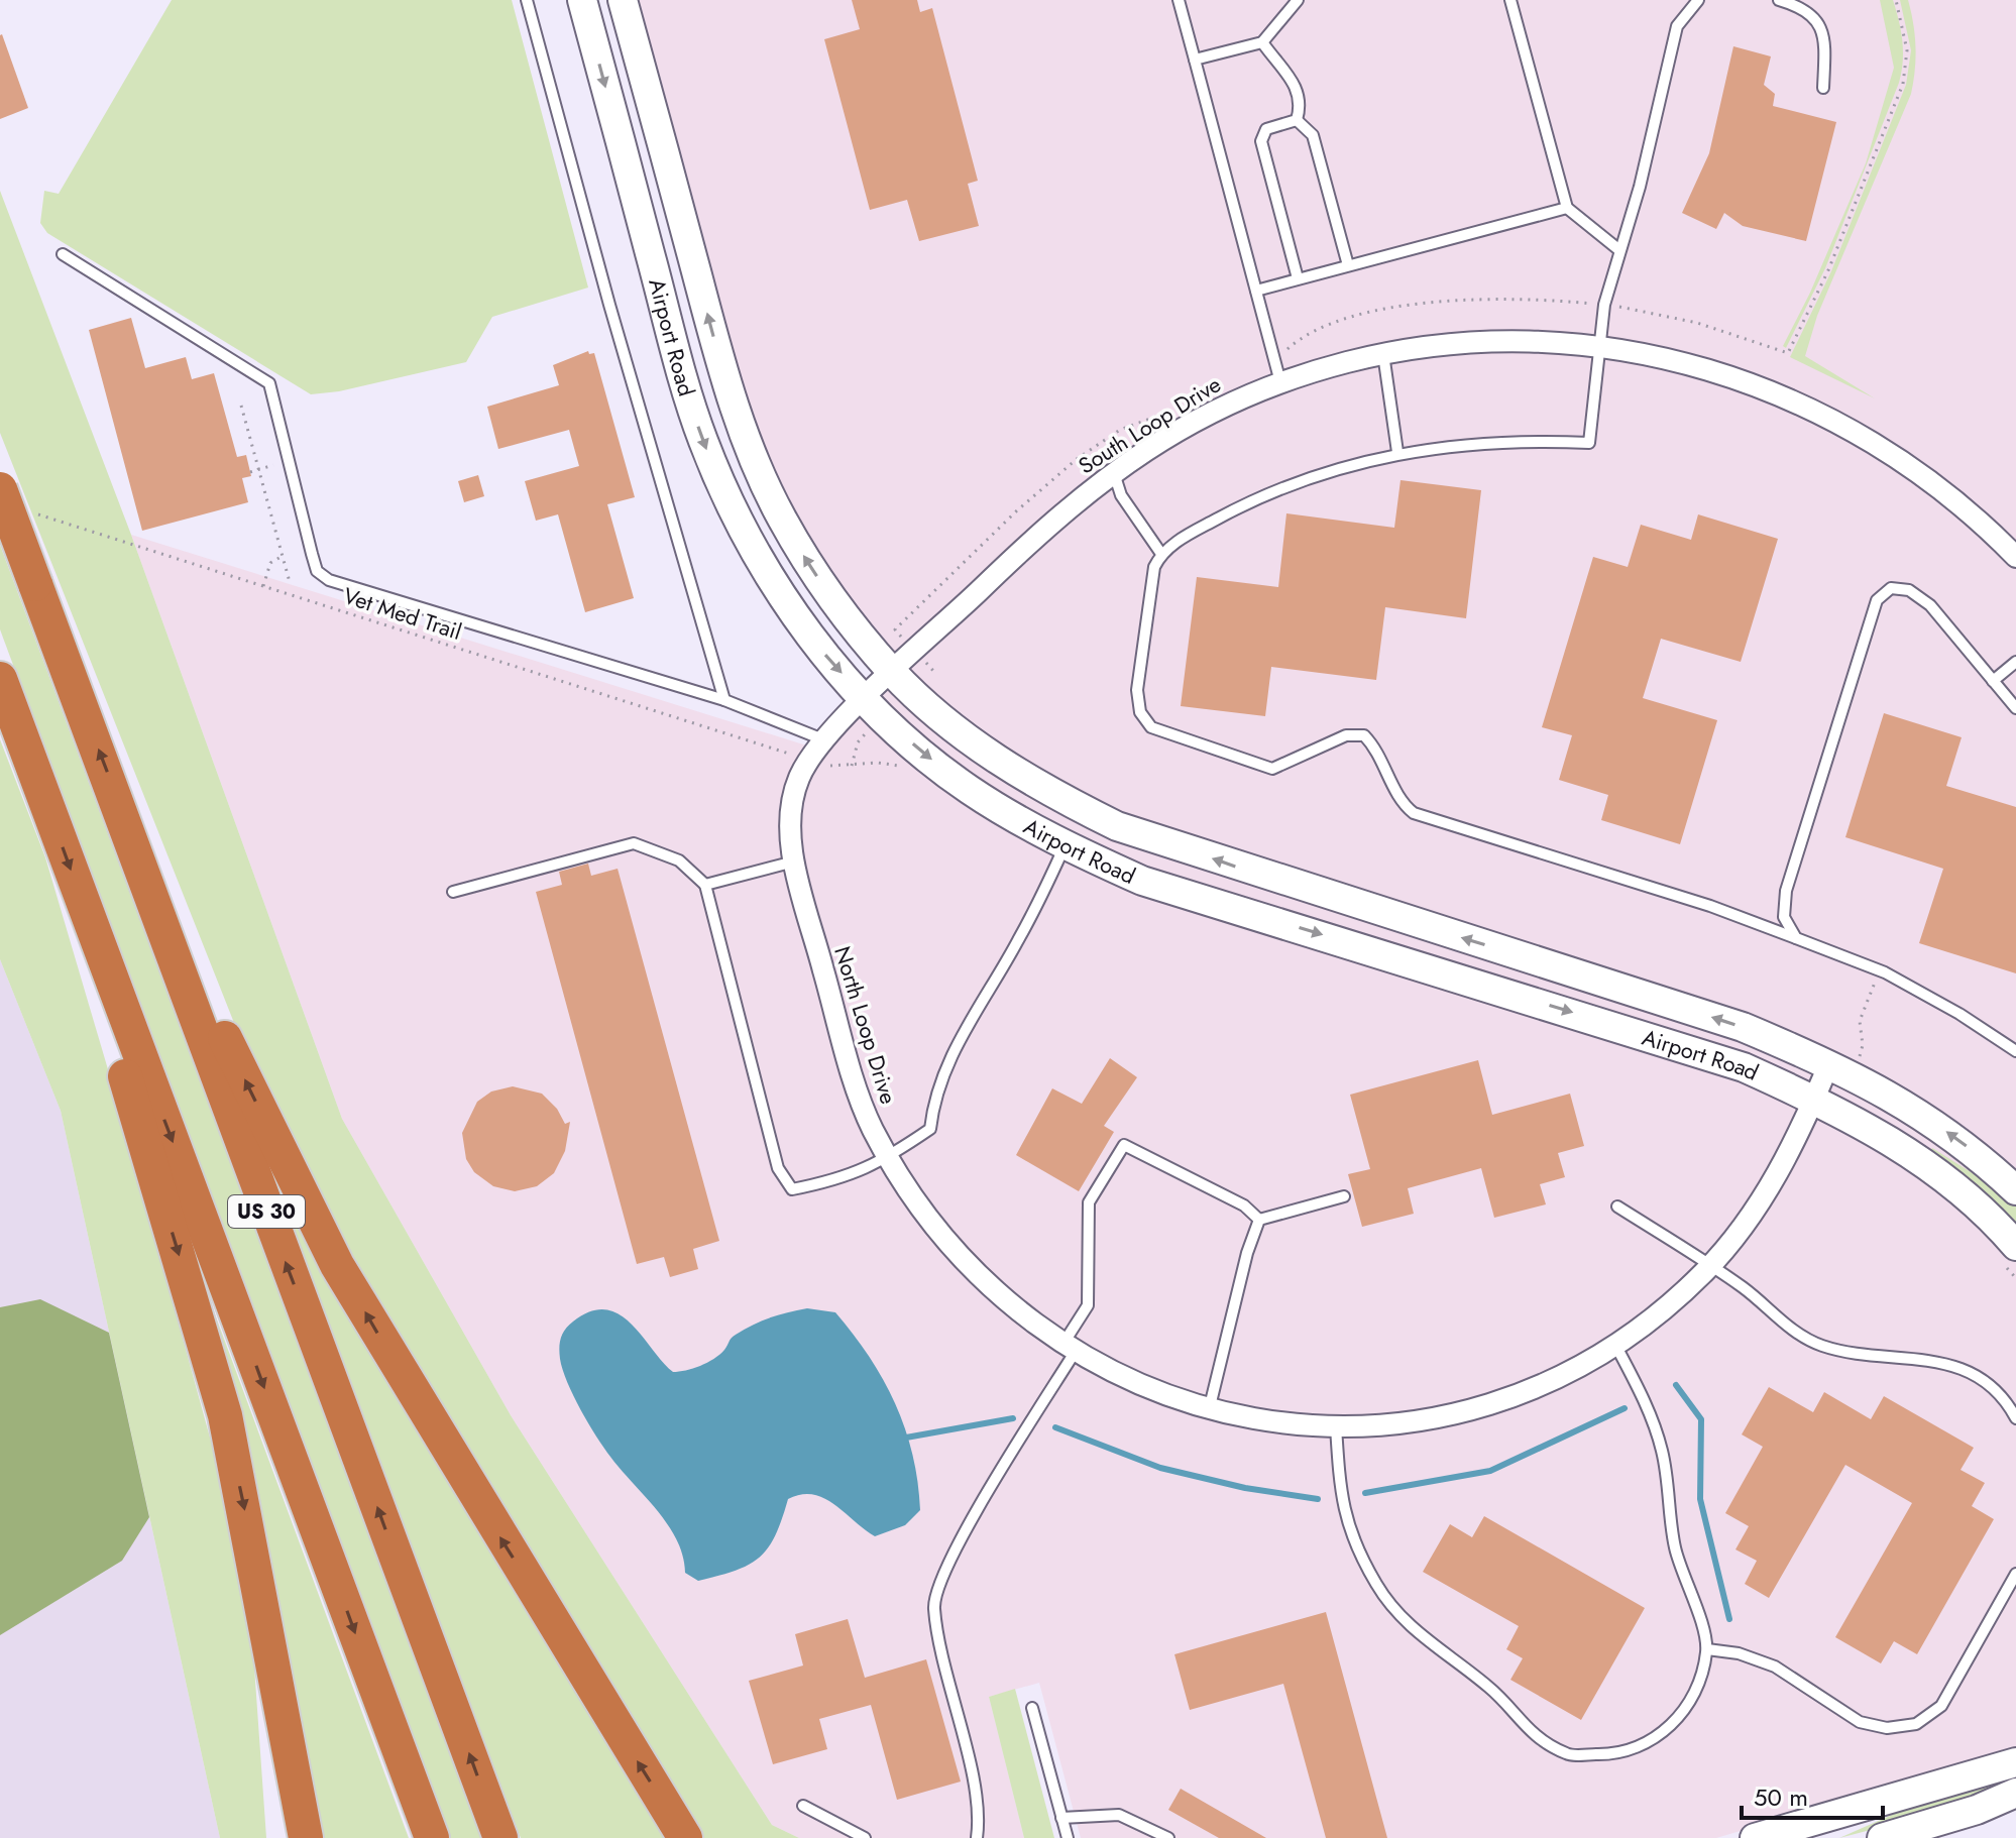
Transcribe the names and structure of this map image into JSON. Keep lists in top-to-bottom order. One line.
{"streets":{"highway":["US 30"],"main road":["Airport Road"],"street":["South Loop Drive","North Loop Drive"],"path":["Vet Med Trail"]},"crossings":[["Airport Road","South Loop Drive"],["Airport Road","North Loop Drive"],["South Loop Drive","North Loop Drive"]],"scale_bar":"50 m"}
